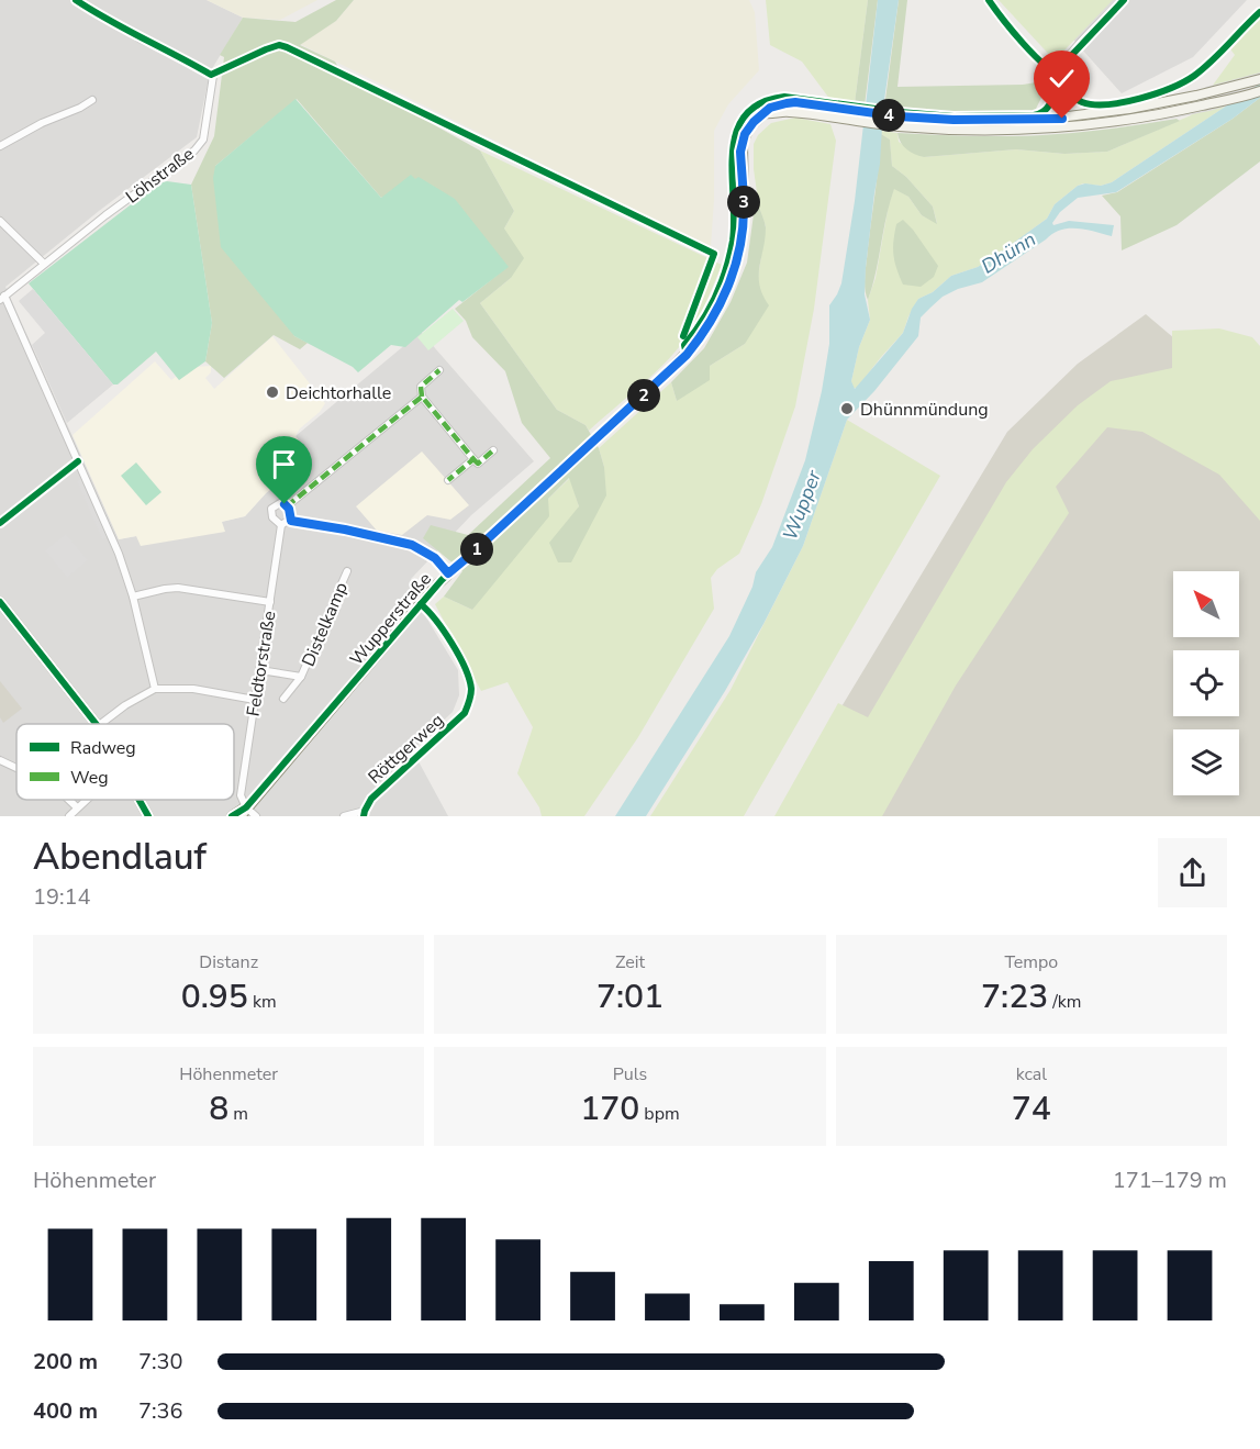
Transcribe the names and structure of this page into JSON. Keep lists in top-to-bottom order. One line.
{"streets":{"main road":["Wupperstraße"],"street":["Löhstraße","Distelkamp","Feldtorstraße","Röttgerweg"]},"crossings":[["Wupperstraße","Feldtorstraße"],["Wupperstraße","Röttgerweg"],["Distelkamp","Feldtorstraße"]],"water":["Dhünn","Wupper"],"places":["Deichtorhalle","Dhünnmündung"],"legend":["Radweg","Weg"],"north":"top left","page":{"pins":["4","3","2","1"],"heading":["Abendlauf","19:14"],"stats":[["Distanz","0.95 km"],["Zeit","7:01"],["Tempo","7:23 /km"],["Höhenmeter","8 m"],["Puls","170 bpm"],["kcal","74"]],"chart":["Höhenmeter","171–179 m"],"list":[{"name":"200 m","note":"7:30"},{"name":"400 m","note":"7:36"}]}}
